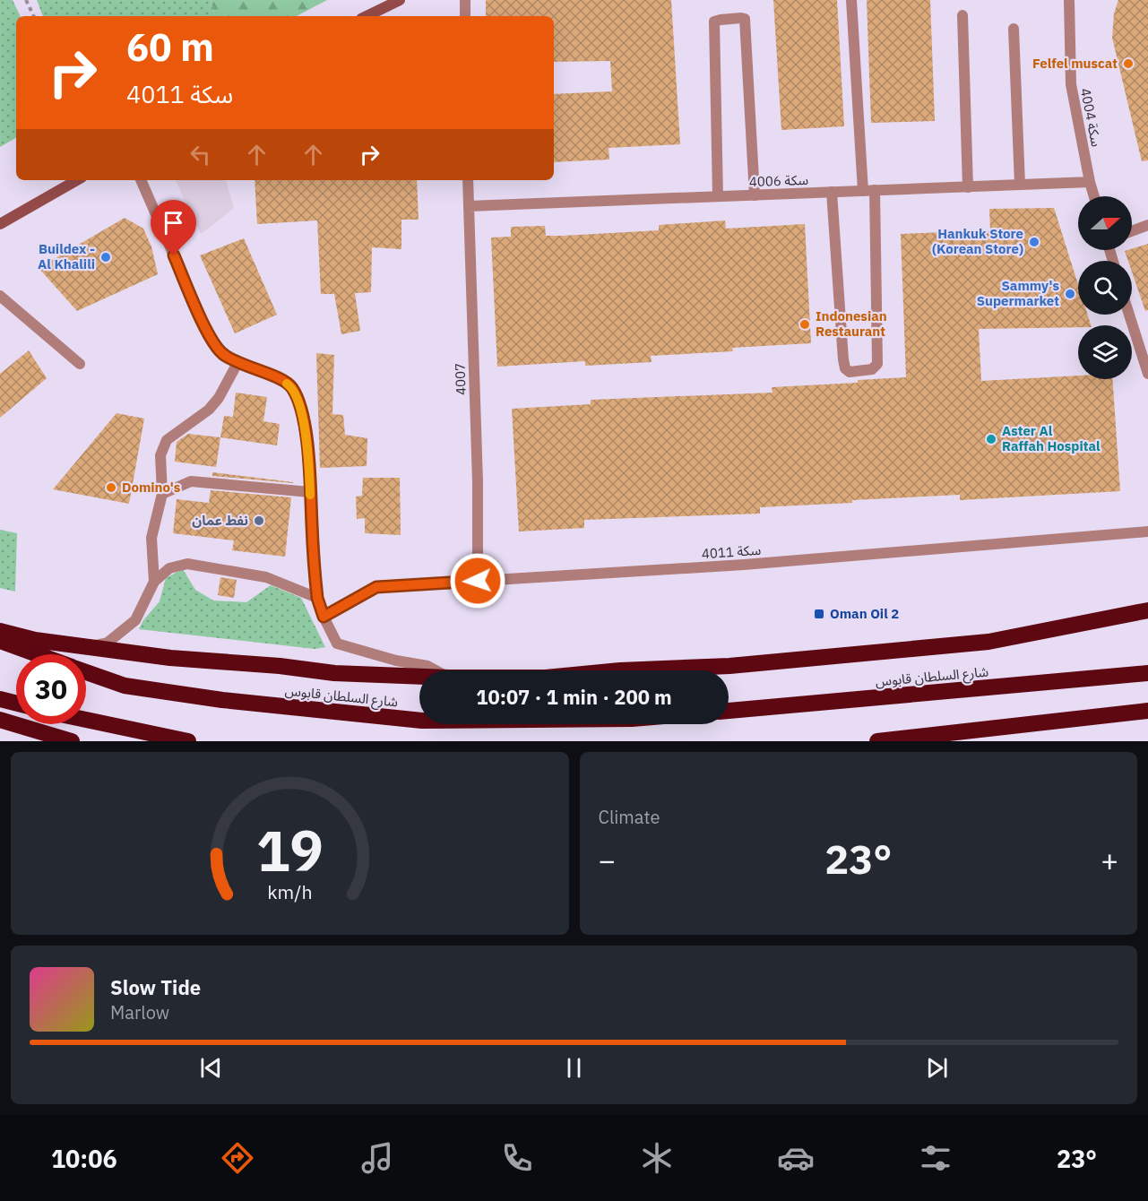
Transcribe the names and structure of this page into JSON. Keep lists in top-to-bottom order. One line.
{"streets":{"highway":["شارع السلطان قابوس"],"street":["سكة 4004","سكة 4006","4007","سكة 4011"]},"crossings":[["سكة 4004","سكة 4006"],["سكة 4006","4007"],["4007","سكة 4011"]],"places":{"other":["Felfel muscat","Hankuk Store (Korean Store)","Buildex - Al Khalili","Sammy's Supermarket","Indonesian Restaurant","Aster Al Raffah Hospital","Domino's","نفط عمان"],"transit":["Oman Oil 2"]},"north":"right","page":{"turn":["60 m","سكة 4011"],"limit":"30","trip":"10:07 · 1 min · 200 m","tile":"Climate","heat":["−","23°","+"],"song":["Slow Tide","Marlow"],"tabs":["10:06","23°"],"gauge":["19","km/h"]}}
